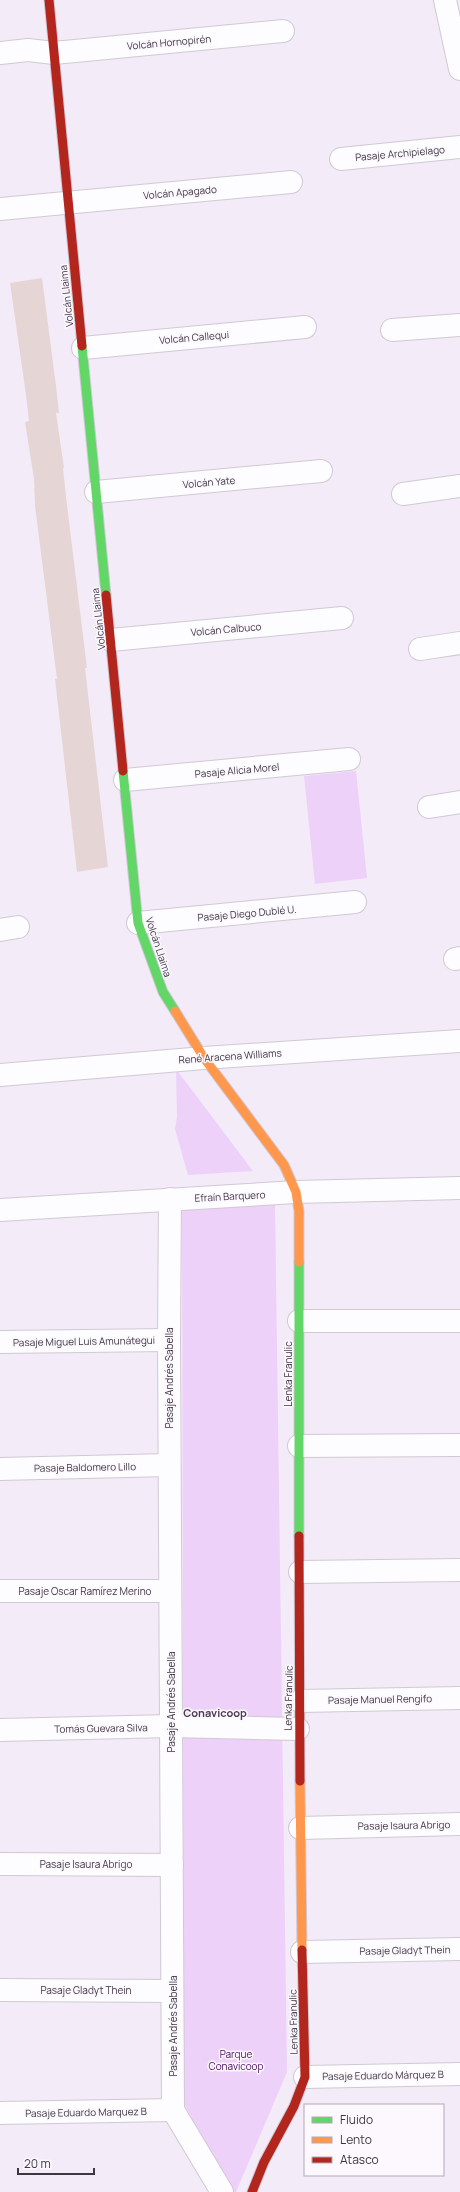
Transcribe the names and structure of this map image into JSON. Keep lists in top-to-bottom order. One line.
{"streets":{"street":["Volcán Hornopirén","Pasaje Archipielago","Volcán Apagado","Volcán Llaima","Volcán Callequi","Volcán Yate","Volcán Calbuco","Pasaje Alicia Morel","Pasaje Diego Dublé U.","René Aracena Williams","Efraín Barquero","Pasaje Miguel Luis Amunátegui","Lenka Franulic","Pasaje Andrés Sabella","Pasaje Baldomero Lillo","Pasaje Oscar Ramírez Merino","Pasaje Manuel Rengifo","Tomás Guevara Silva","Pasaje Isaura Abrigo","Pasaje Gladyt Thein","Pasaje Eduardo Márquez B","Pasaje Eduardo Marquez B"]},"crossings":[["Volcán Hornopirén","Volcán Llaima"],["Volcán Apagado","Volcán Llaima"],["Volcán Llaima","Volcán Callequi"],["Volcán Llaima","Volcán Yate"],["Volcán Llaima","Volcán Calbuco"],["Volcán Llaima","Pasaje Alicia Morel"],["Volcán Llaima","Pasaje Diego Dublé U."],["Volcán Llaima","René Aracena Williams"],["Volcán Llaima","Efraín Barquero"],["Volcán Llaima","Lenka Franulic"],["Efraín Barquero","Lenka Franulic"],["Efraín Barquero","Pasaje Andrés Sabella"],["Pasaje Miguel Luis Amunátegui","Pasaje Andrés Sabella"],["Lenka Franulic","Pasaje Manuel Rengifo"],["Lenka Franulic","Tomás Guevara Silva"],["Lenka Franulic","Pasaje Isaura Abrigo"],["Lenka Franulic","Pasaje Gladyt Thein"],["Lenka Franulic","Pasaje Eduardo Márquez B"],["Pasaje Andrés Sabella","Pasaje Baldomero Lillo"],["Pasaje Andrés Sabella","Pasaje Oscar Ramírez Merino"],["Pasaje Andrés Sabella","Tomás Guevara Silva"],["Pasaje Andrés Sabella","Pasaje Isaura Abrigo"],["Pasaje Andrés Sabella","Pasaje Gladyt Thein"],["Pasaje Andrés Sabella","Pasaje Eduardo Marquez B"]],"districts":["Conavicoop"],"parks":["Parque Conavicoop"],"legend":["Fluido","Lento","Atasco"],"scale_bar":"20 m"}
